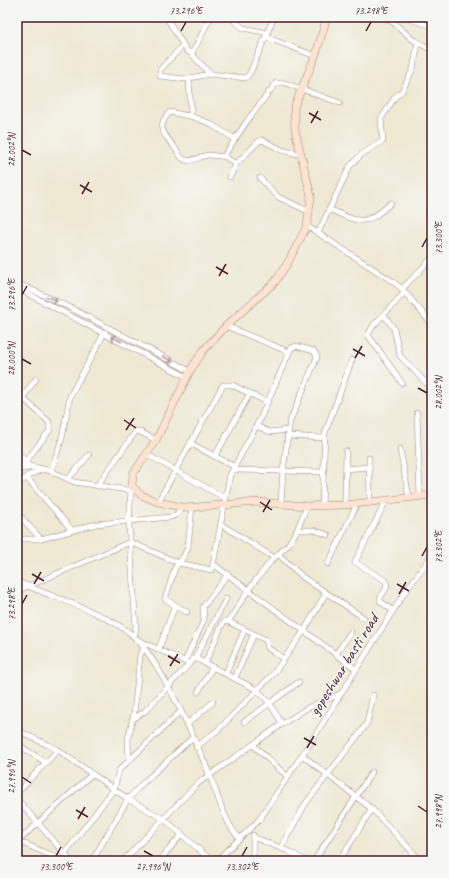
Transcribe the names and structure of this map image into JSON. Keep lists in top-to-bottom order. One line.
{"streets":{"street":["gopeshwar basti road"]},"coordinates":["73.296°E","73.298°E","28.002°N","73.300°E","28.000°N","73.302°E","27.996°N","27.998°N"]}
